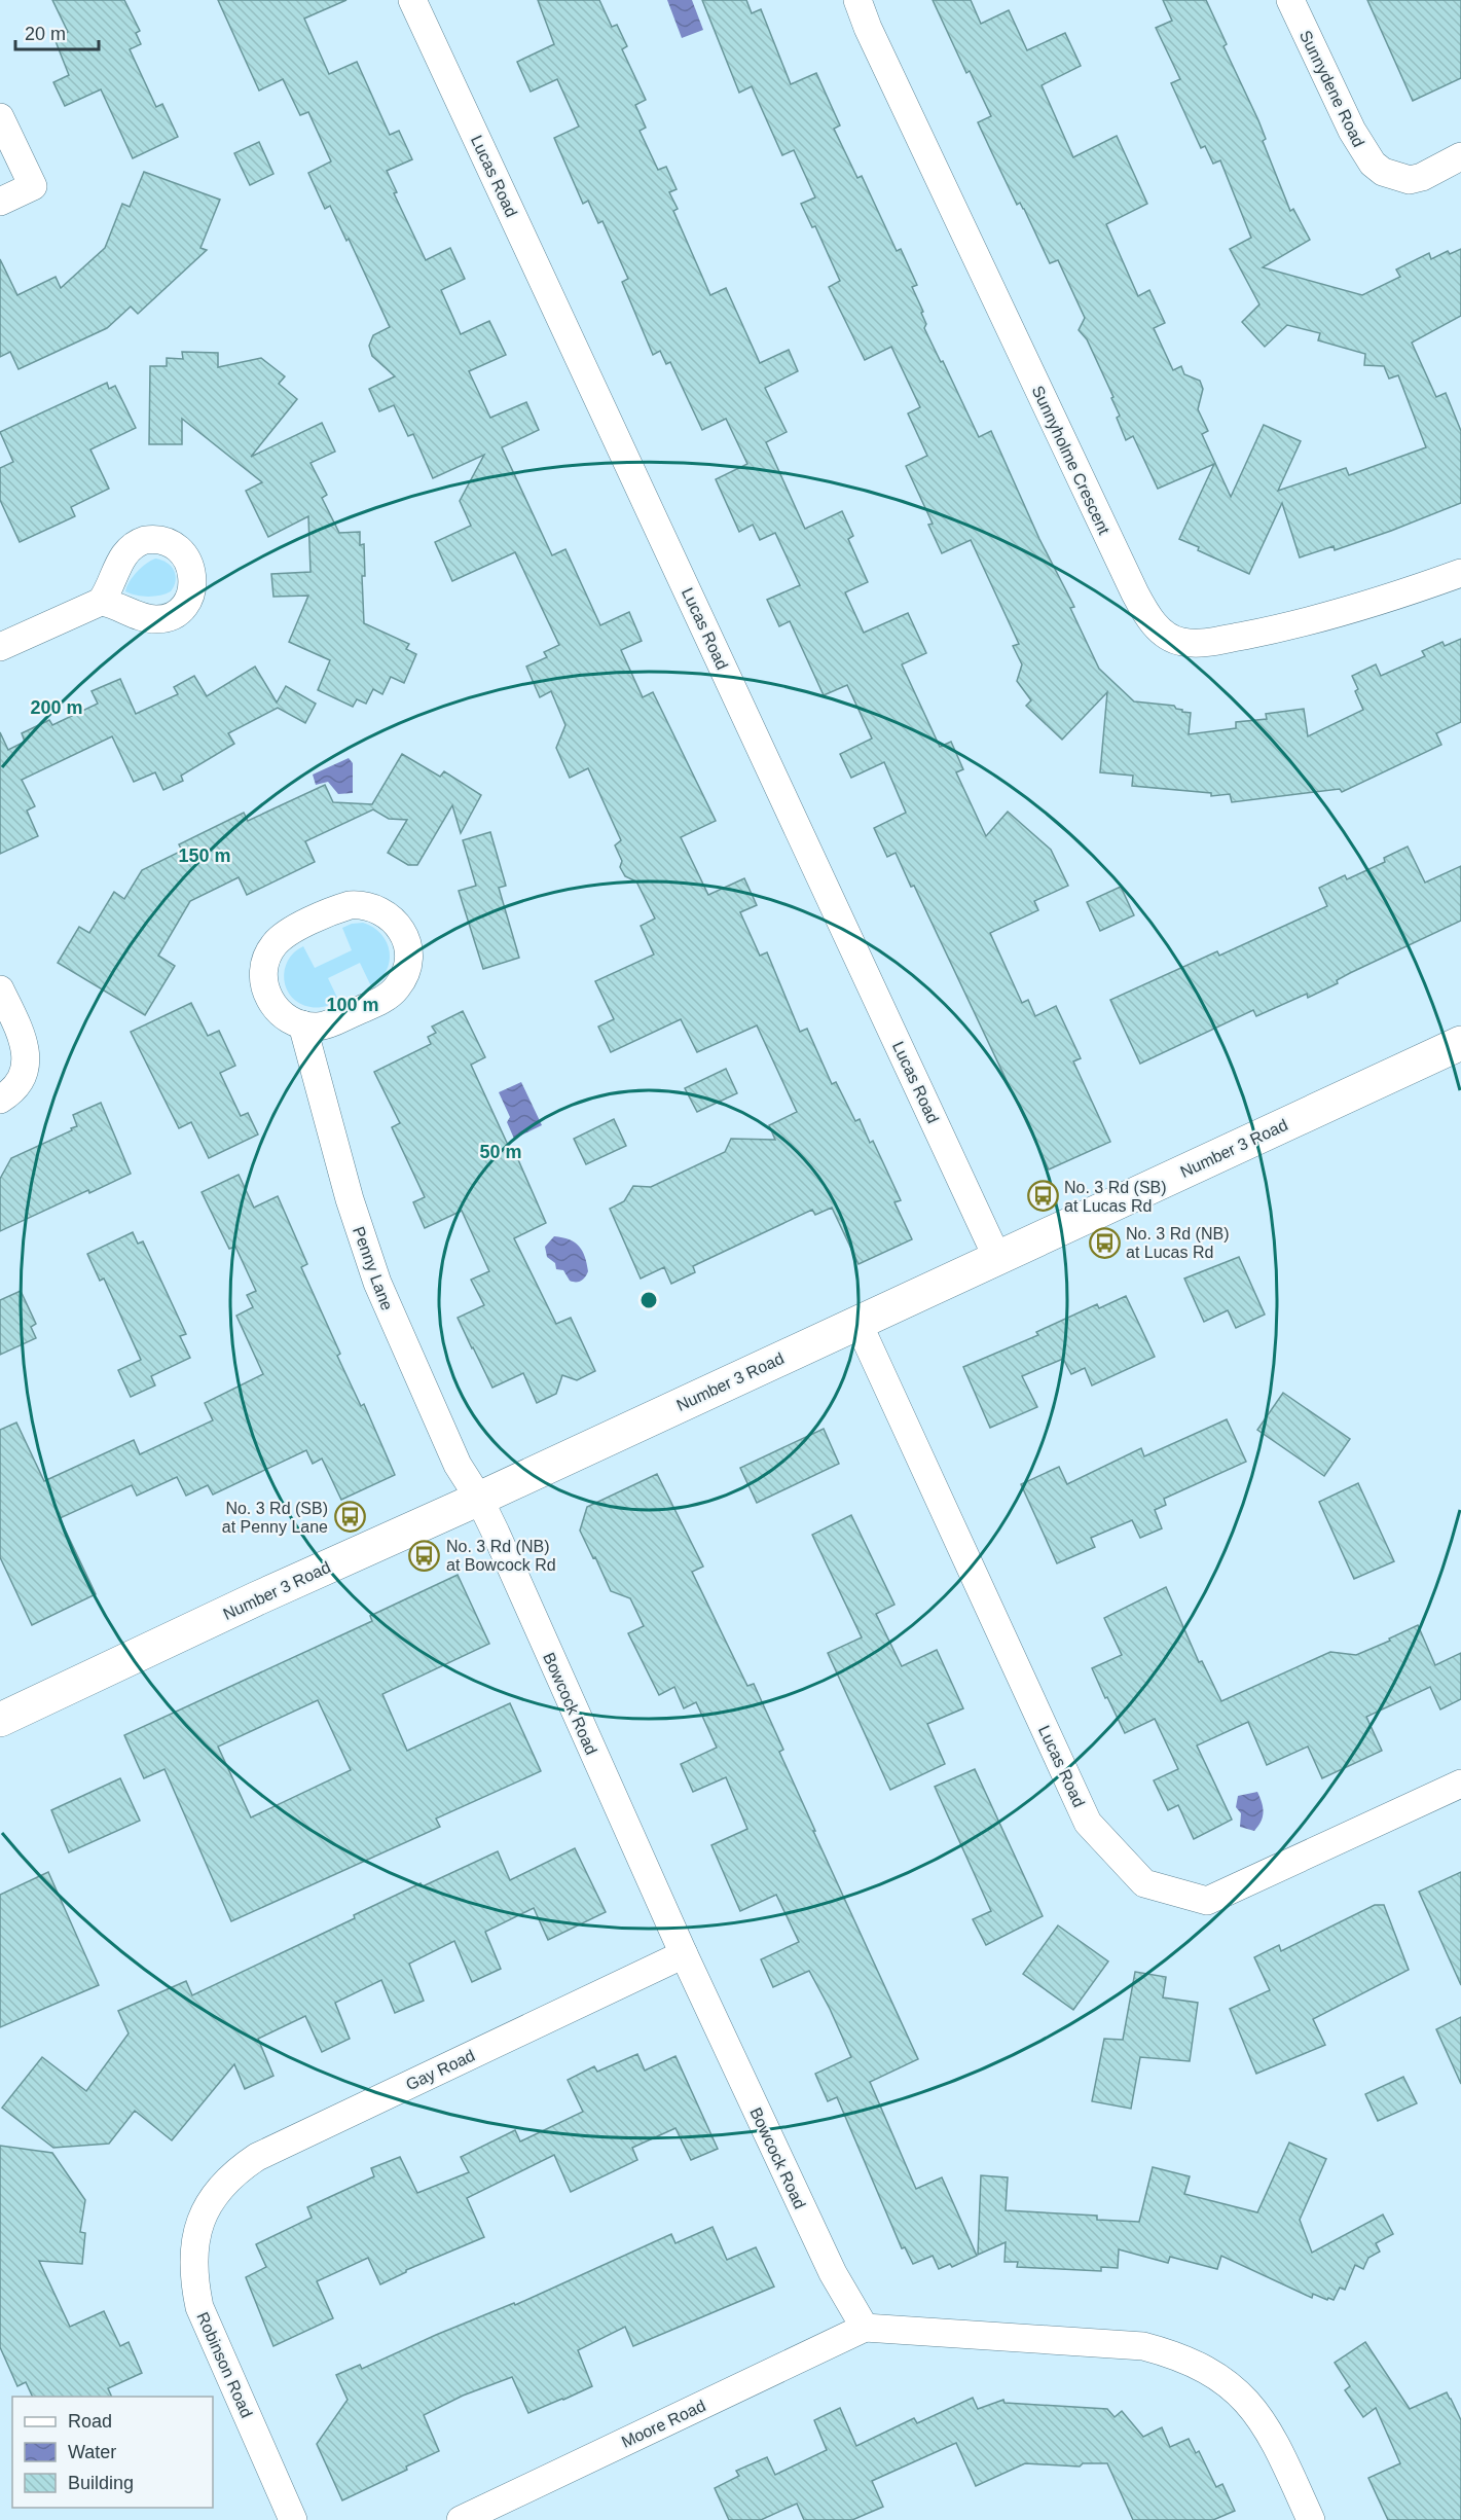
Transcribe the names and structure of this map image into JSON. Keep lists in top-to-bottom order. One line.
{"streets":{"main road":["Number 3 Road"],"street":["Sunnydene Road","Lucas Road","Sunnyholme Crescent","Penny Lane","Bowcock Road","Gay Road","Robinson Road","Moore Road"]},"crossings":[["Lucas Road","Number 3 Road"],["Number 3 Road","Penny Lane"],["Number 3 Road","Bowcock Road"],["Penny Lane","Bowcock Road"],["Bowcock Road","Gay Road"],["Bowcock Road","Moore Road"],["Gay Road","Robinson Road"]],"places":{"bus stop":["No. 3 Rd (SB) at Lucas Rd","No. 3 Rd (NB) at Lucas Rd","No. 3 Rd (SB) at Penny Lane","No. 3 Rd (NB) at Bowcock Rd"]},"legend":["Road","Water","Building"],"scale_bar":"20 m","rings":["200 m","150 m","100 m","50 m"]}
